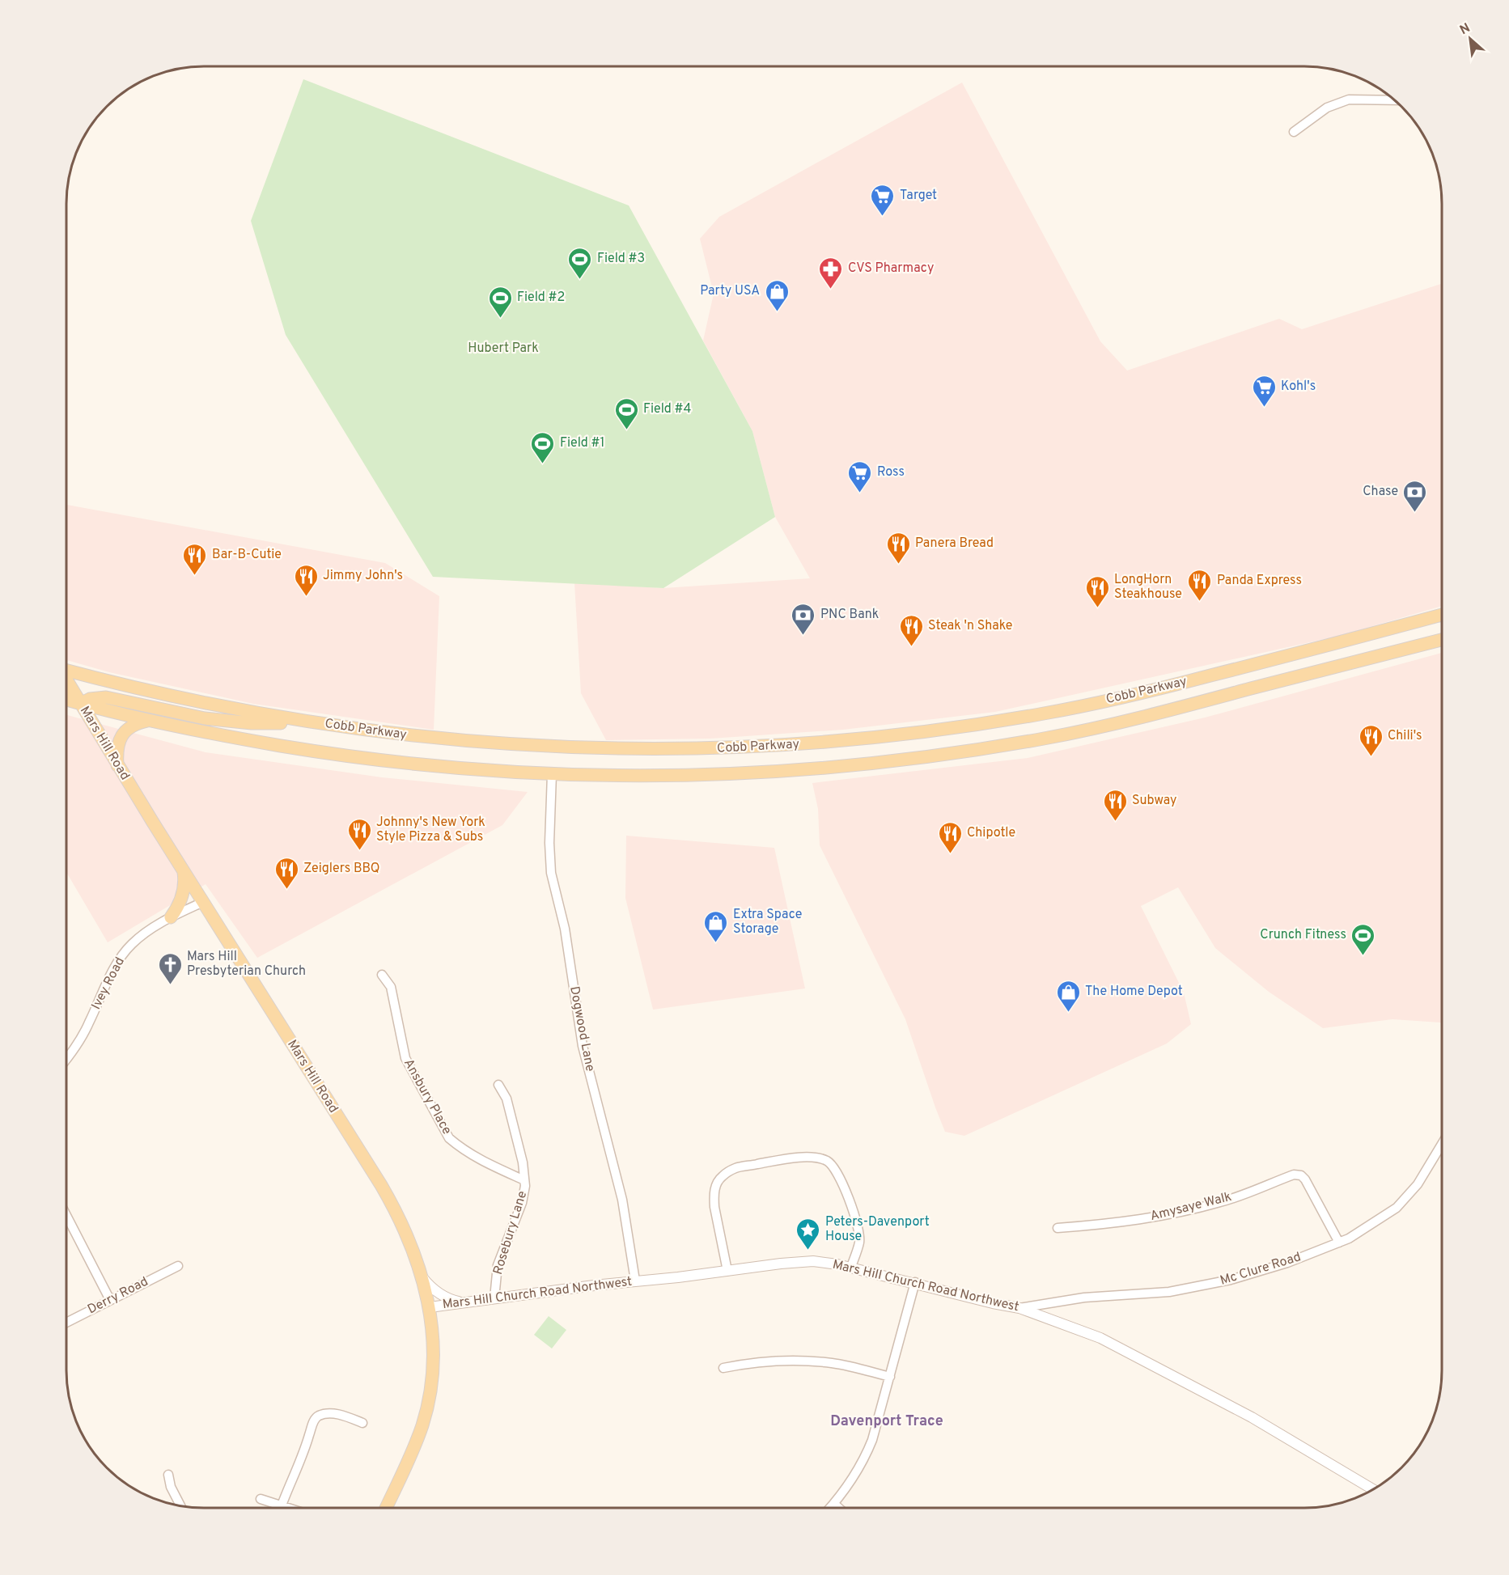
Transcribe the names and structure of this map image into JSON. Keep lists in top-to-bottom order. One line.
{"streets":{"main road":["Cobb Parkway","Mars Hill Road"],"street":["Ivey Road","Dogwood Lane","Ansbury Place","Amysaye Walk","Rosebury Lane","Mc Clure Road","Mars Hill Church Road Northwest","Derry Road"]},"crossings":[["Cobb Parkway","Mars Hill Road"],["Cobb Parkway","Dogwood Lane"],["Mars Hill Road","Ivey Road"],["Mars Hill Road","Mars Hill Church Road Northwest"],["Dogwood Lane","Mars Hill Church Road Northwest"],["Ansbury Place","Rosebury Lane"],["Amysaye Walk","Mc Clure Road"],["Rosebury Lane","Mars Hill Church Road Northwest"],["Mc Clure Road","Mars Hill Church Road Northwest"]],"districts":["Davenport Trace"],"parks":["Hubert Park"],"places":{"supermarket":["Target","Kohl's","Ross"],"sports":["Field #3","Field #2","Field #4","Field #1","Crunch Fitness"],"pharmacy":["CVS Pharmacy"],"shop":["Party USA","Extra Space Storage","The Home Depot"],"bank":["Chase","PNC Bank"],"restaurant":["Panera Bread","Bar-B-Cutie","Jimmy John's","Panda Express","LongHorn Steakhouse","Steak 'n Shake","Chili's","Subway","Johnny's New York Style Pizza & Subs","Chipotle","Zeiglers BBQ"],"church":["Mars Hill Presbyterian Church"],"place":["Peters-Davenport House"]},"north":"top left"}
